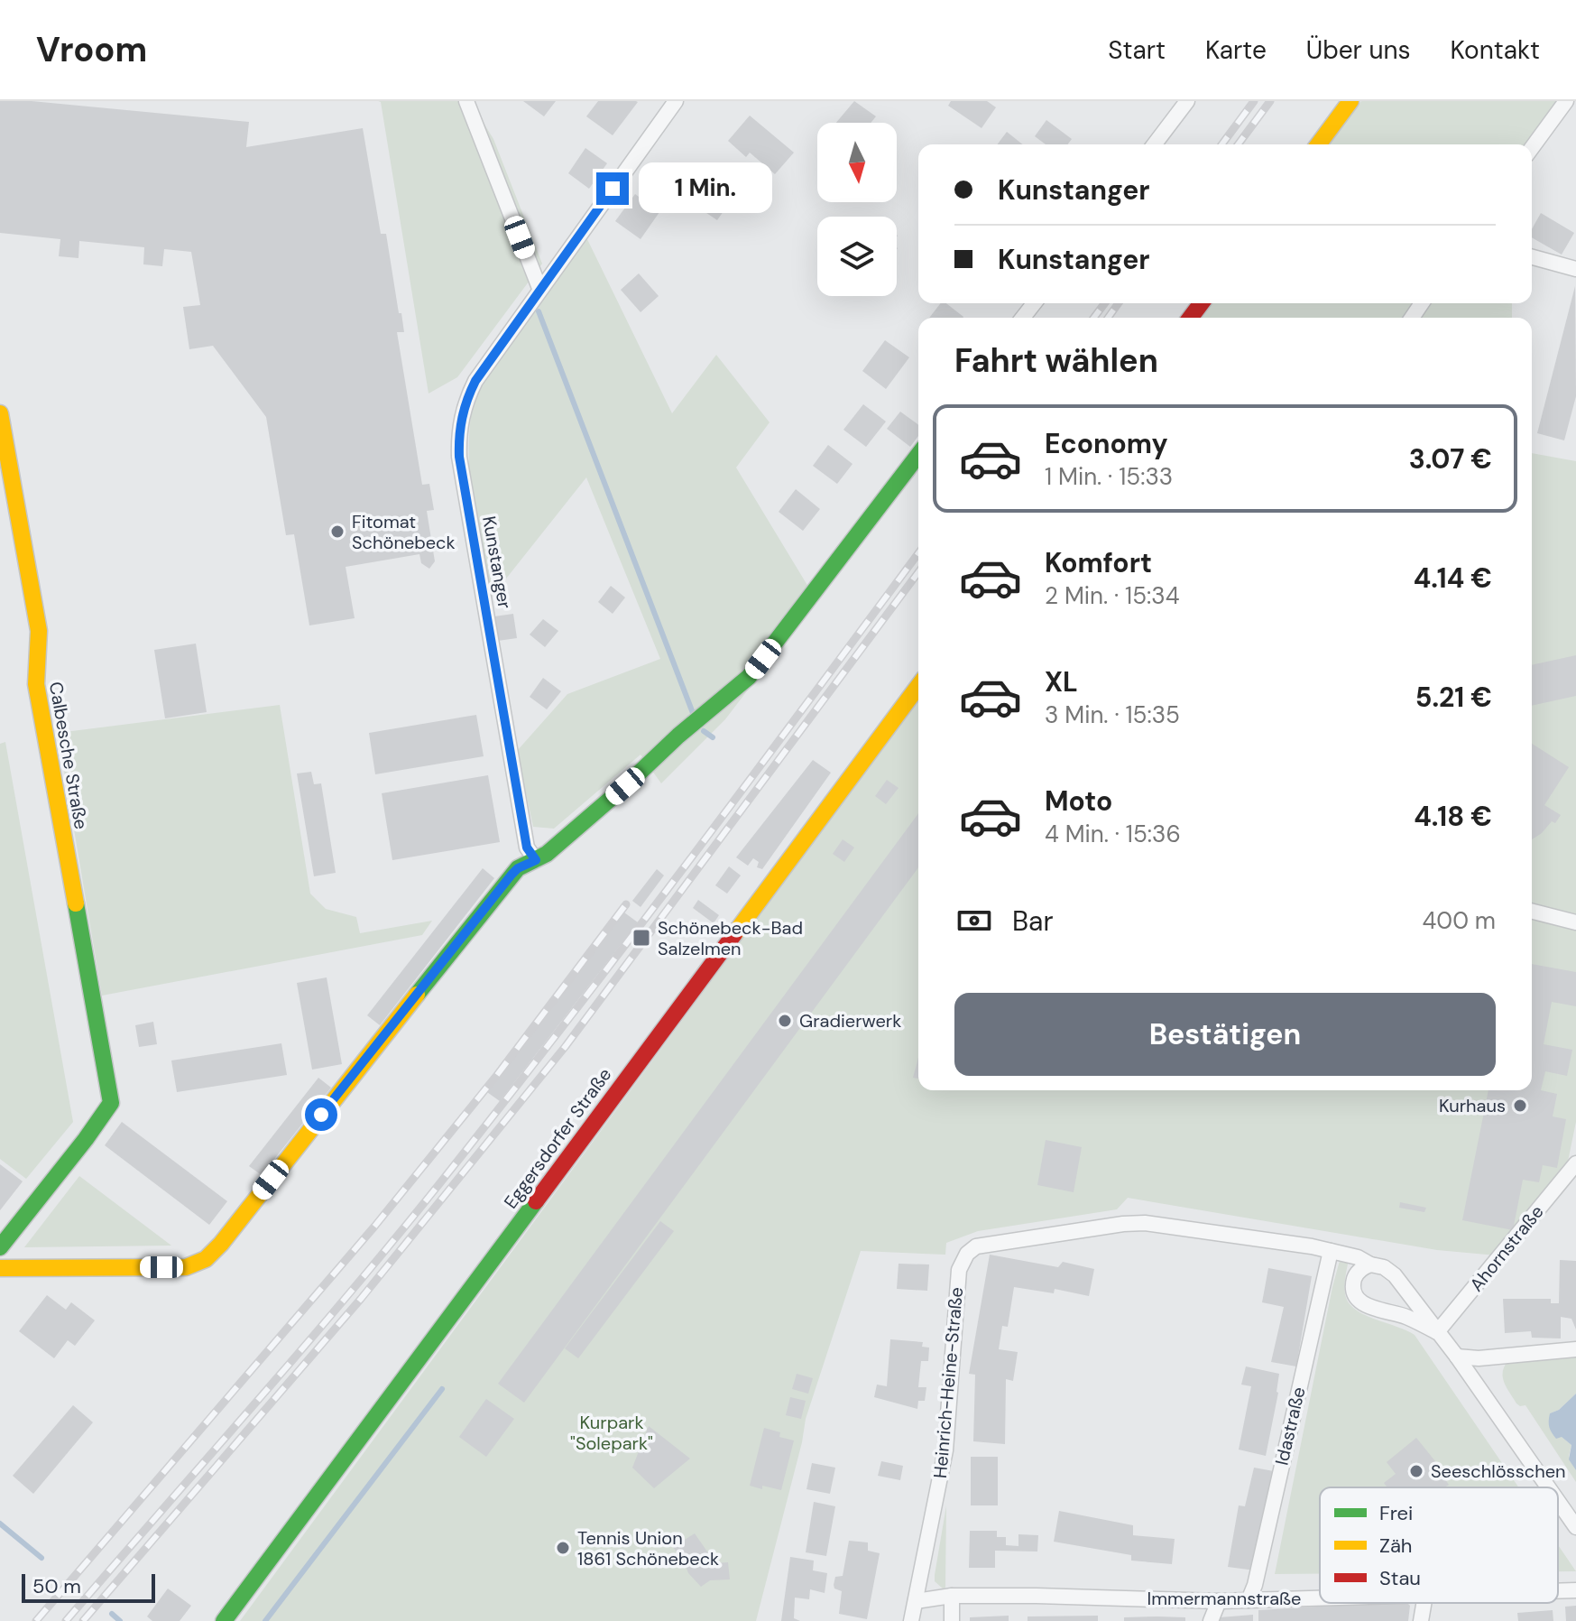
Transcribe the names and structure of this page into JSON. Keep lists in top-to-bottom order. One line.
{"streets":{"street":["Kunstanger","Calbesche Straße","Eggersdorfer Straße","Ahornstraße","Heinrich-Heine-Straße","Idastraße","Immermannstraße"]},"crossings":[["Ahornstraße","Heinrich-Heine-Straße"],["Heinrich-Heine-Straße","Idastraße"],["Heinrich-Heine-Straße","Immermannstraße"],["Idastraße","Immermannstraße"]],"parks":["Kurpark \"Solepark\""],"places":{"other":["Fitomat Schönebeck","Gradierwerk","Kurhaus","Seeschlösschen","Tennis Union 1861 Schönebeck"],"transit":["Schönebeck-Bad Salzelmen"]},"legend":["Frei","Zäh","Stau"],"scale_bar":"50 m","north":"bottom","page":{"header":"Vroom","nav":["Start","Karte","Über uns","Kontakt"],"banner":["Kunstanger","Kunstanger"],"bubble":"1 Min.","heading":"Fahrt wählen","list":[{"name":"Economy","note":"1 Min. · 15:33","value":"3.07 €"},{"name":"Komfort","note":"2 Min. · 15:34","value":"4.14 €"},{"name":"XL","note":"3 Min. · 15:35","value":"5.21 €"},{"name":"Moto","note":"4 Min. · 15:36","value":"4.18 €"}],"pay":["Bar","400 m"],"buttons":"Bestätigen","scale":"50 m"}}
